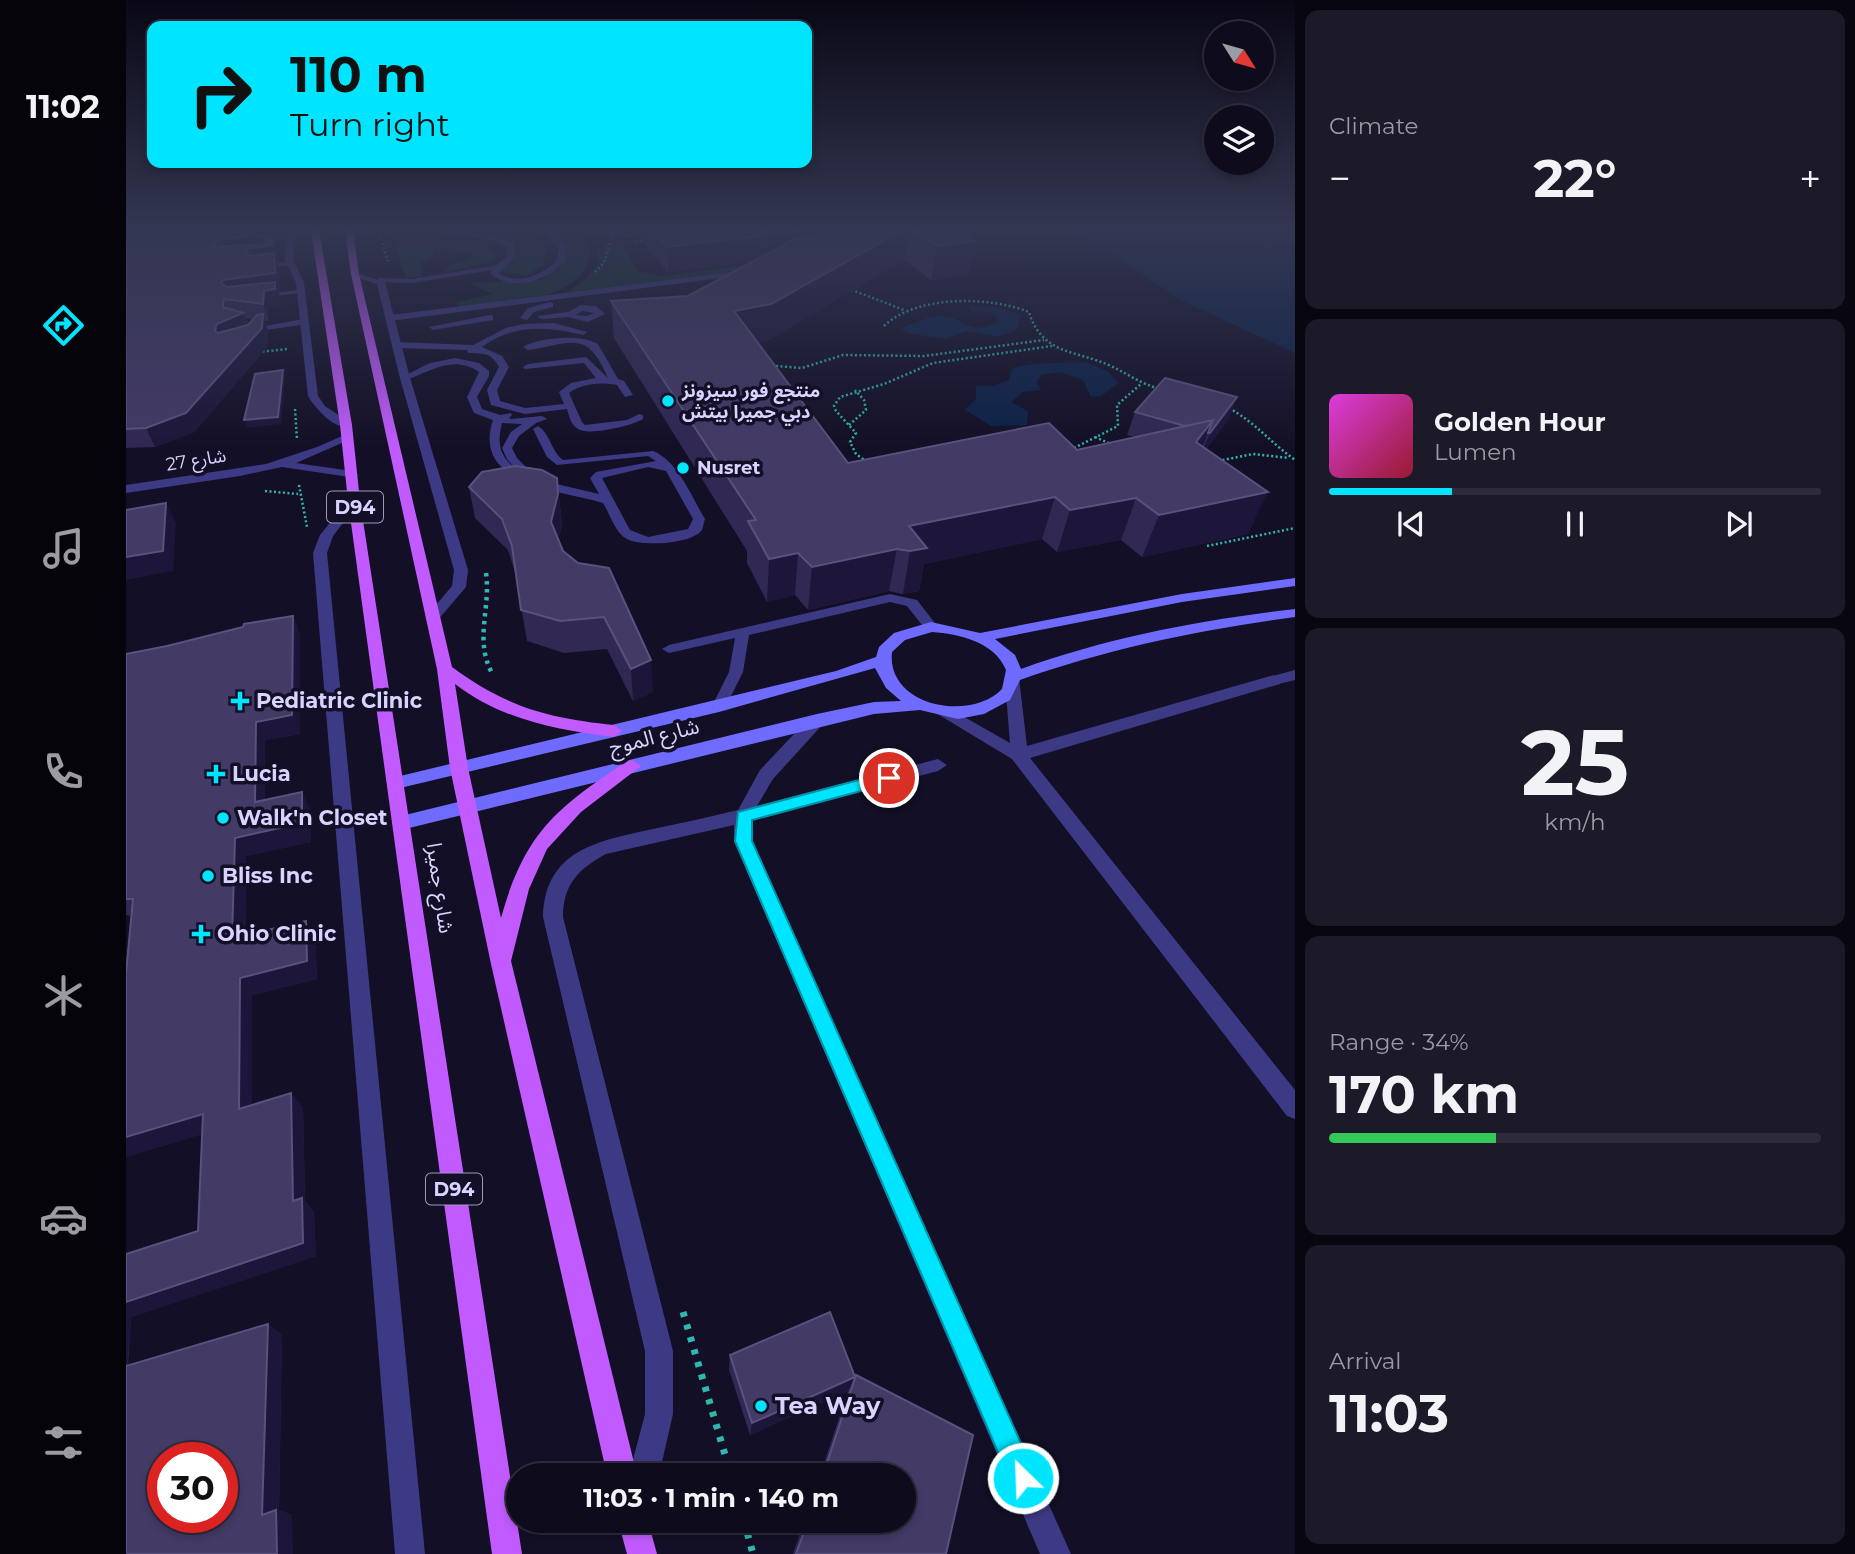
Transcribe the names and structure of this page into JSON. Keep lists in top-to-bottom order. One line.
{"streets":{"main road":["D94","شارع جميرا"],"street":["شارع 27","شارع الموج"]},"crossings":[["شارع 27","شارع جميرا"],["شارع الموج","شارع جميرا"]],"places":{"other":["منتجع فور سيزونز دبي جميرا بيتش","Nusret","Walk'n Closet","Bliss Inc","Tea Way"],"health":["Pediatric Clinic","Lucia","Ohio Clinic"]},"north":"bottom right","page":{"tabs":"11:02","tile":["Climate",["25","km/h"],["Range · 34%","170 km"],["Arrival","11:03"]],"turn":["110 m","Turn right"],"heat":["−","22°","+"],"song":["Golden Hour","Lumen"],"limit":"30","trip":"11:03 · 1 min · 140 m"}}
